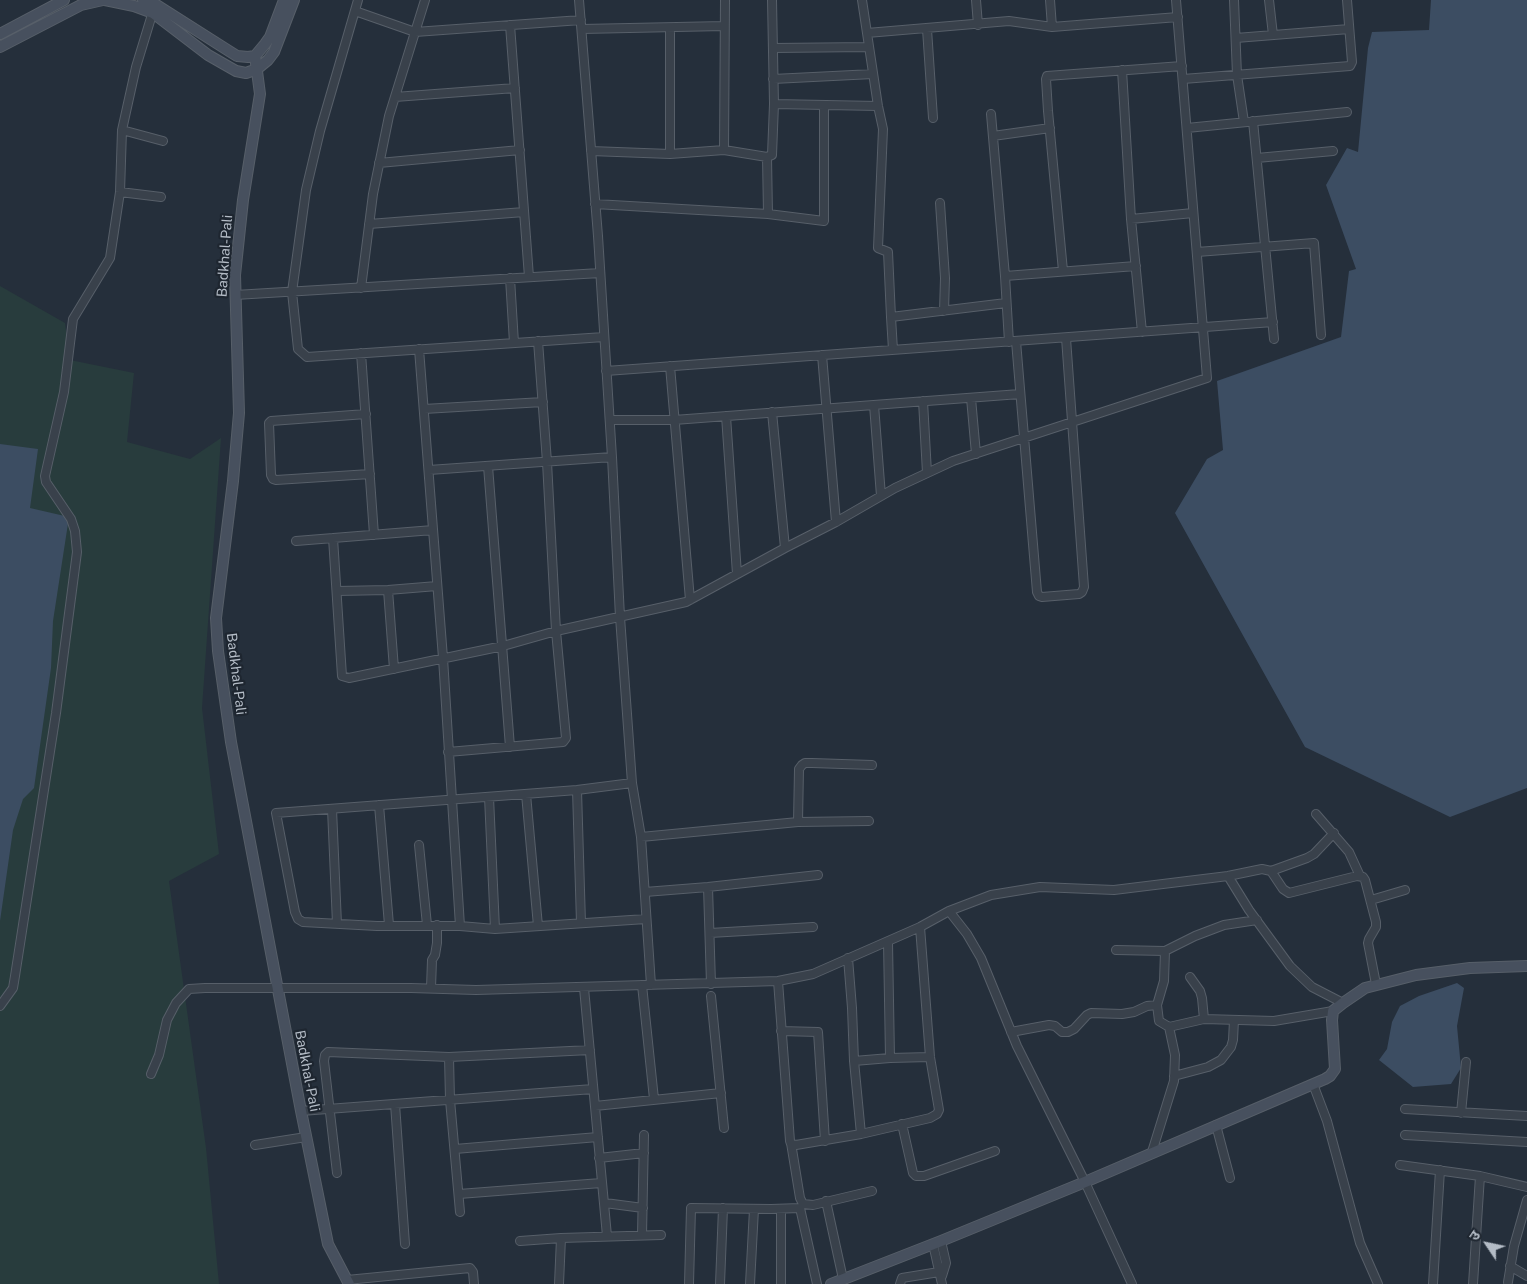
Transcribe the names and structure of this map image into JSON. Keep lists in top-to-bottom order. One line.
{"streets":{"street":["Badkhal-Pali"]},"north":"top left"}
